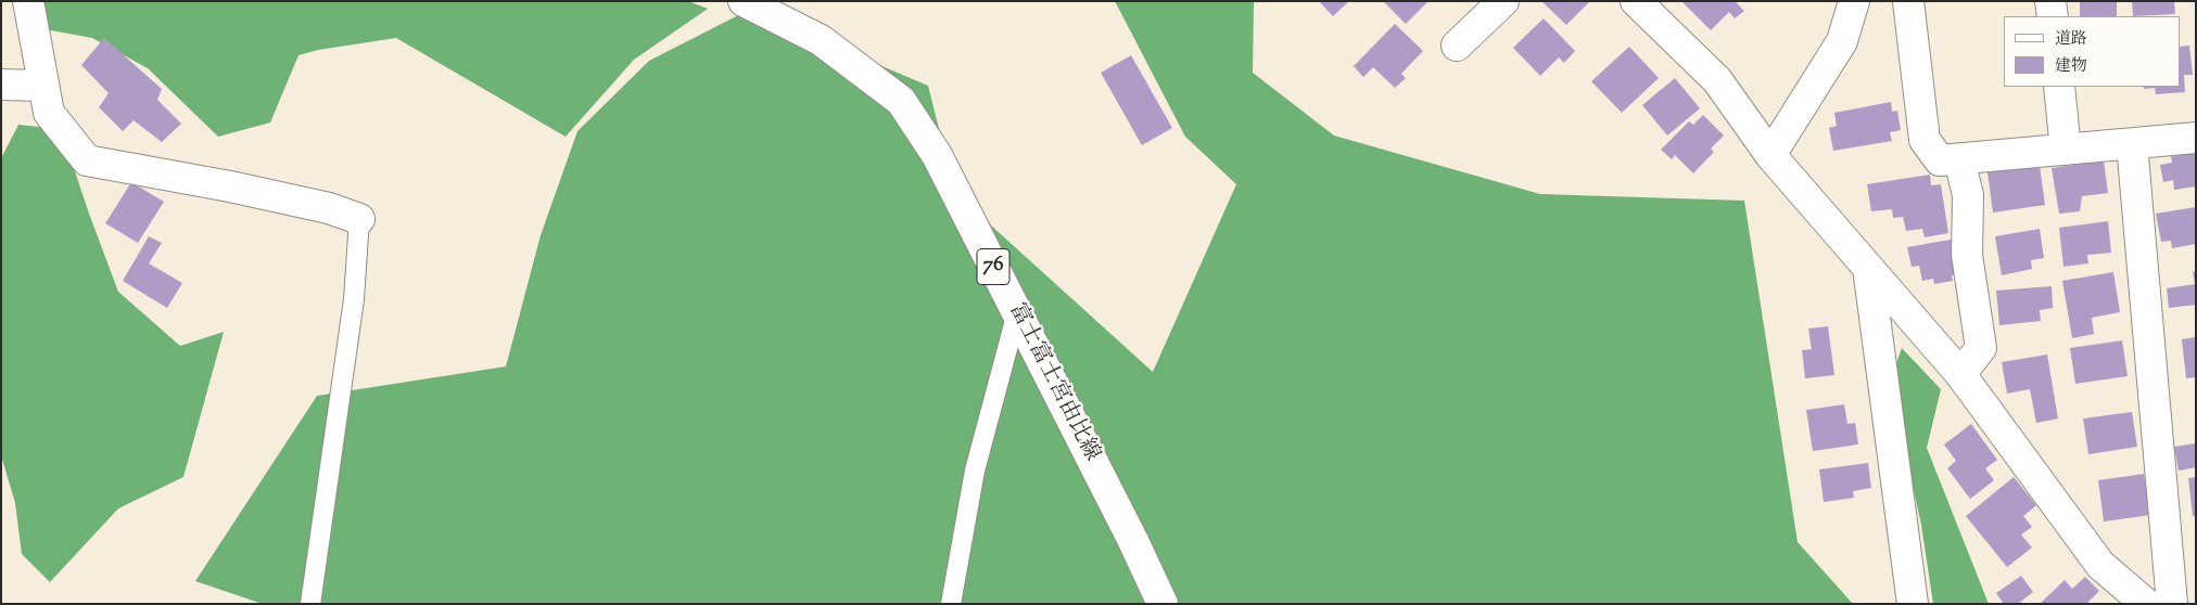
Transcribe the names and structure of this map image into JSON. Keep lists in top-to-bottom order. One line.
{"streets":{"street":["76","富士富士宮由比線"]},"legend":["道路","建物"]}
